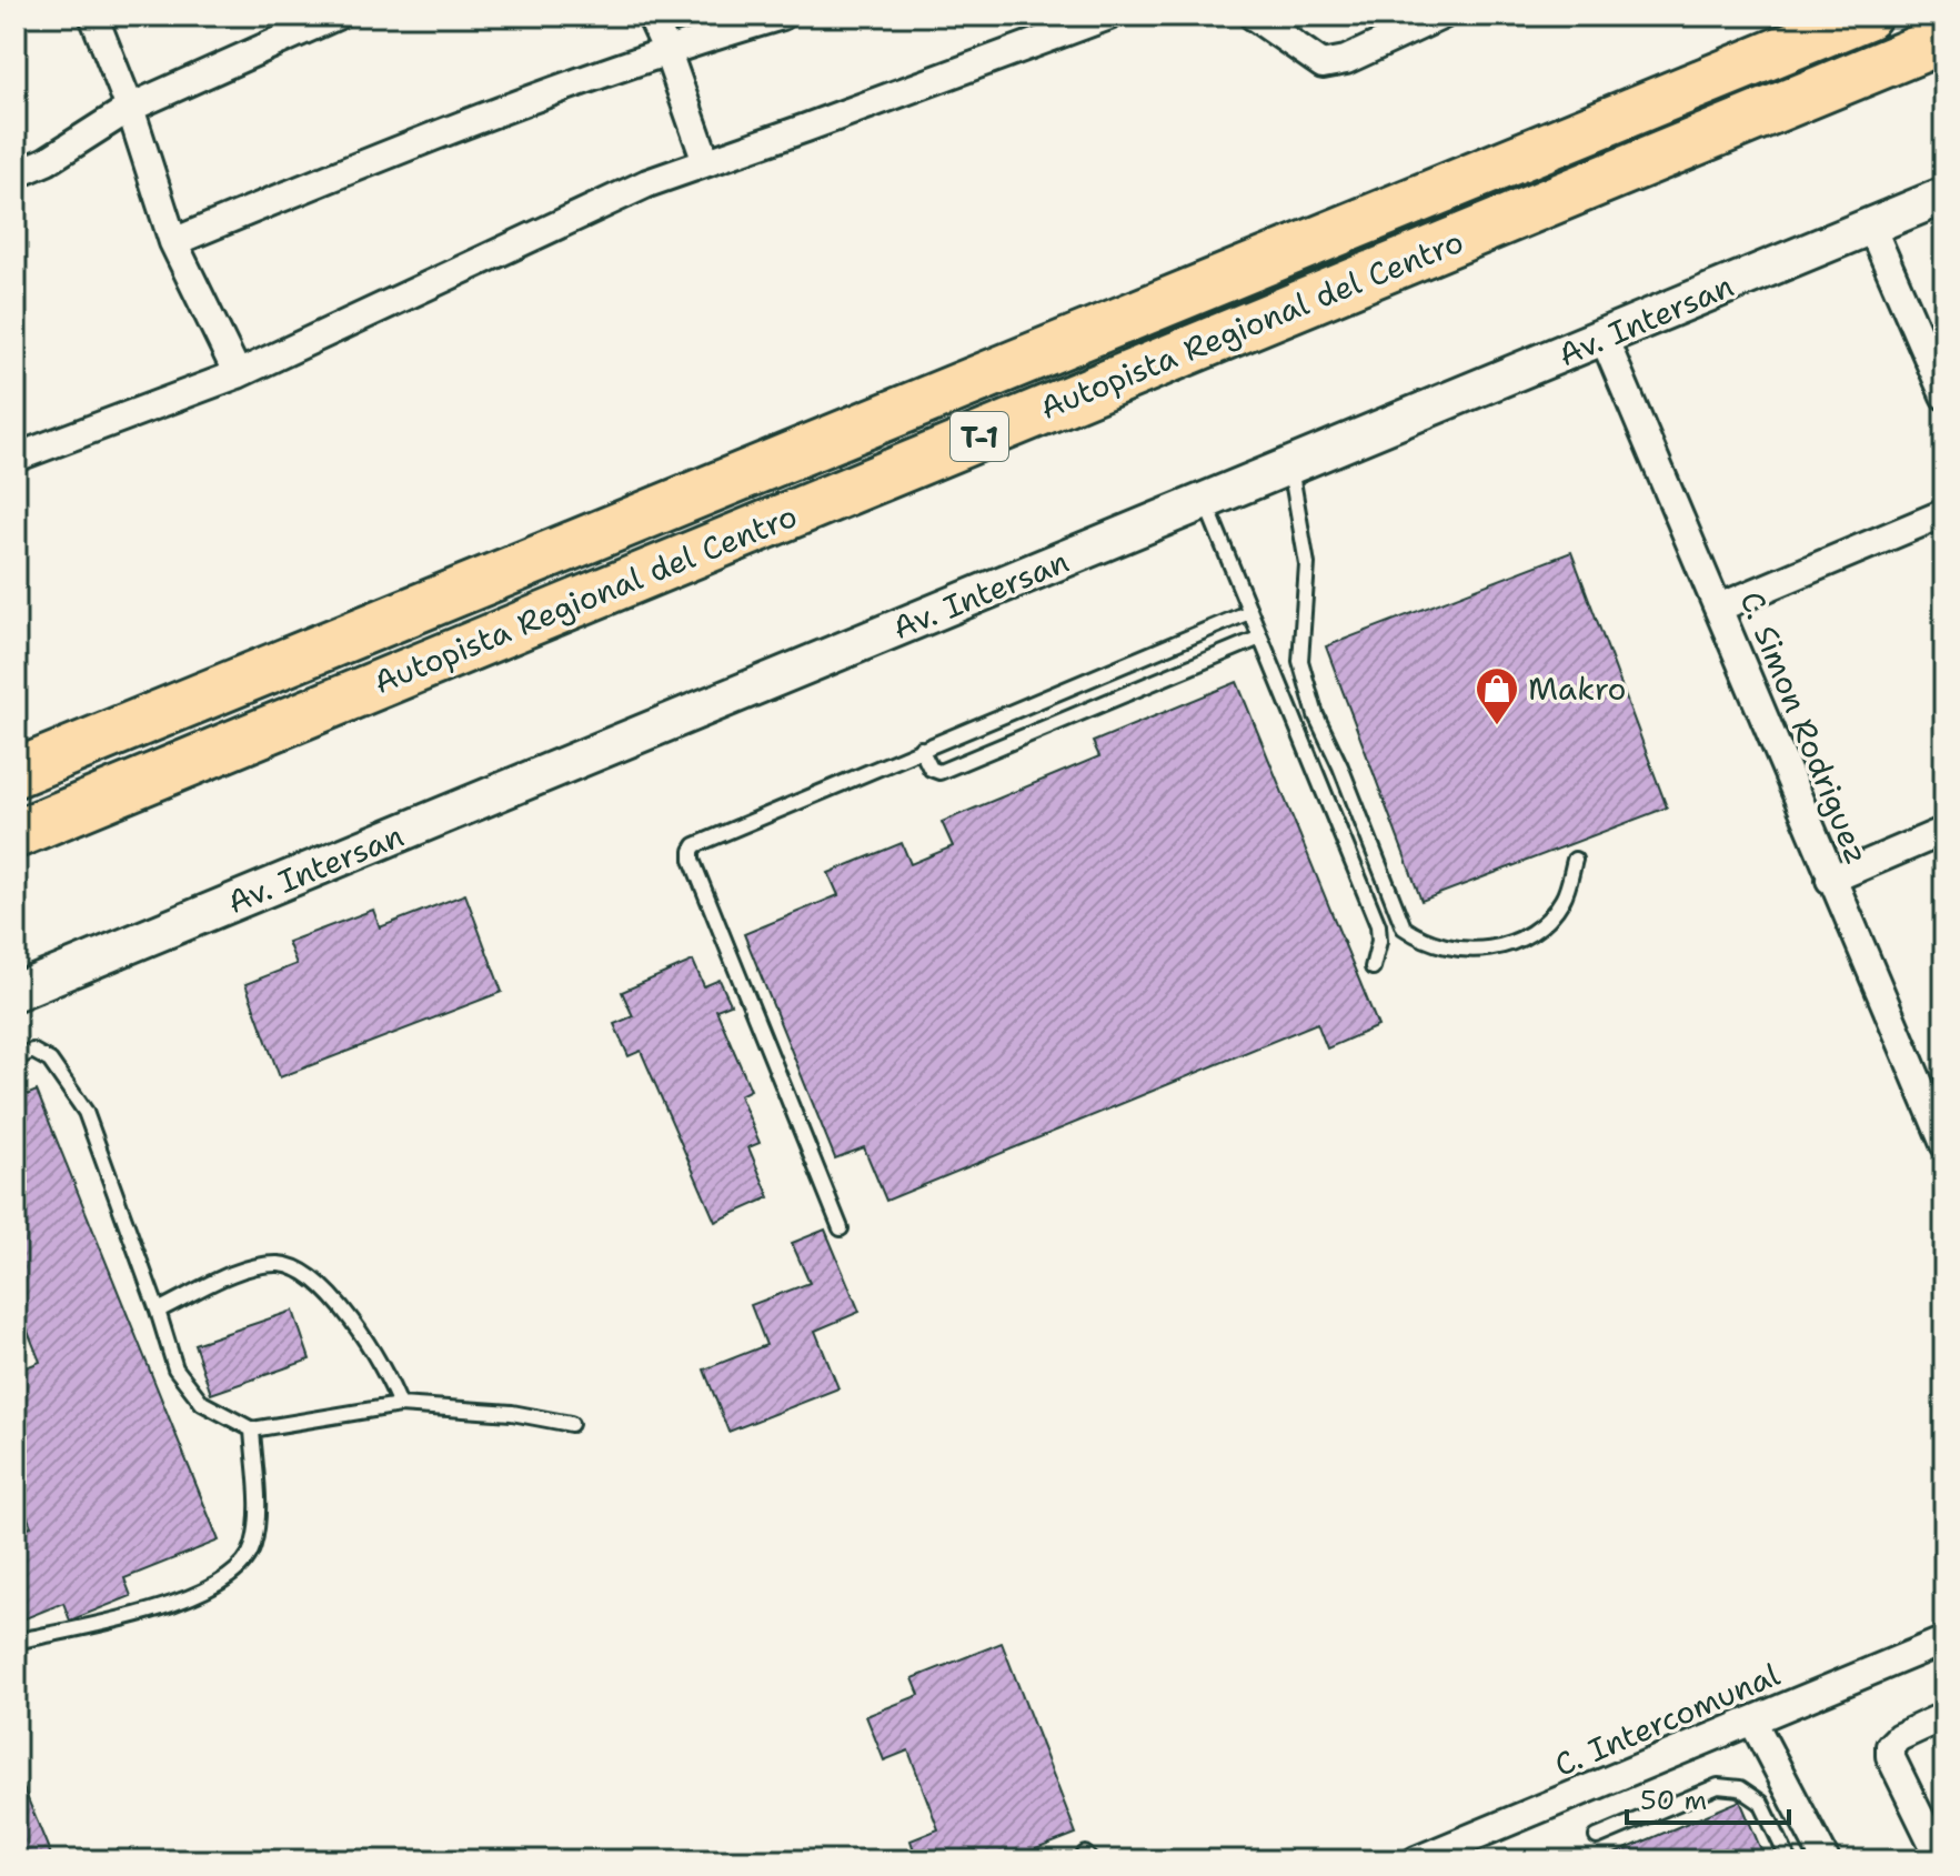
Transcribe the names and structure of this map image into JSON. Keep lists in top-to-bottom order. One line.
{"streets":{"highway":["Autopista Regional del Centro","T-1"],"street":["Av. Intersan","C. Simon Rodriguez","C. Intercomunal"]},"crossings":[["Av. Intersan","C. Simon Rodriguez"]],"places":{"shop":["Makro"]},"scale_bar":"50 m"}
